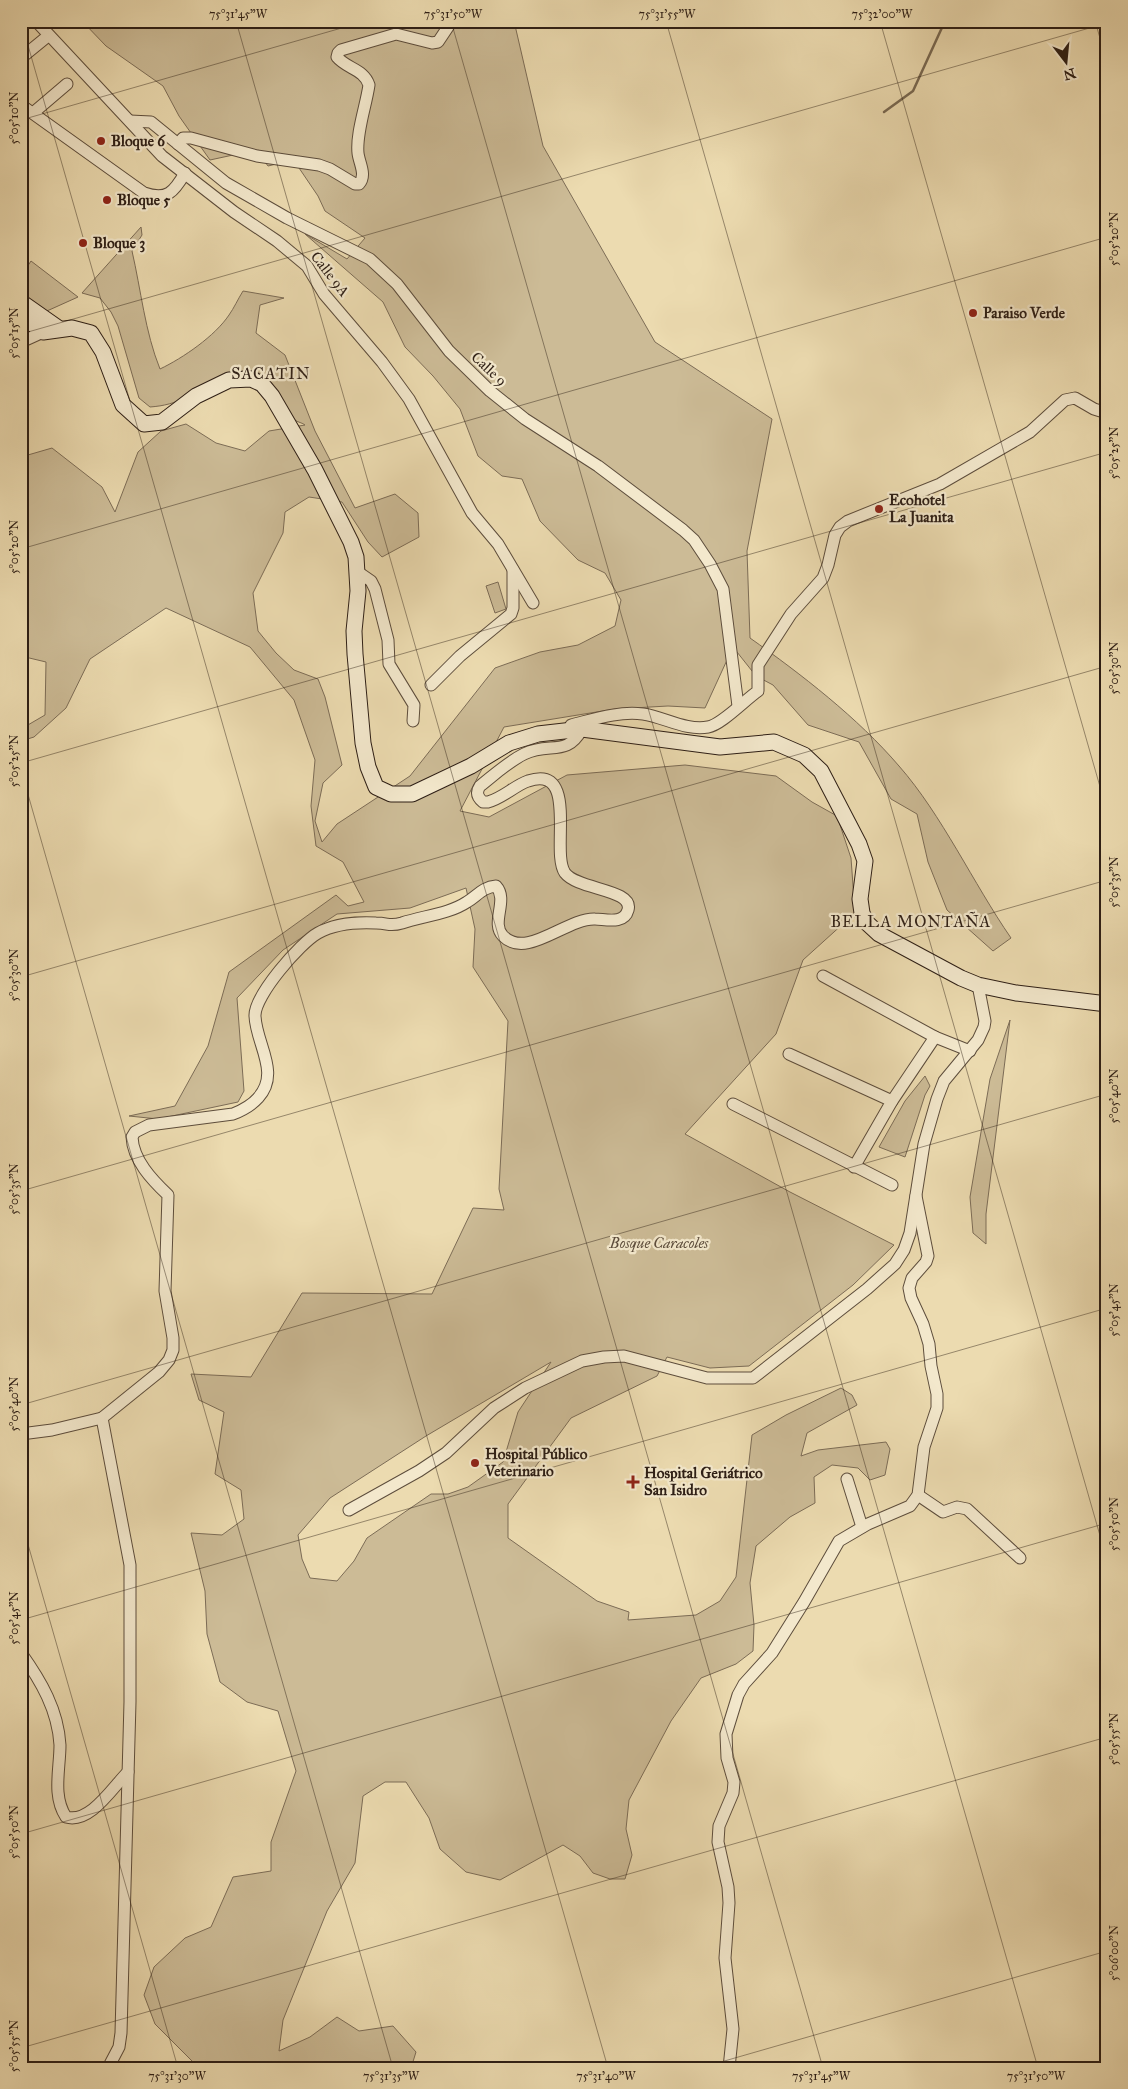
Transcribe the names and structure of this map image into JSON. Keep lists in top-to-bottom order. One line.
{"streets":{"street":["Calle 9A","Calle 9"]},"crossings":[["Calle 9A","Calle 9"]],"districts":["SACATIN","BELLA MONTAÑA"],"parks":["Bosque Caracoles"],"places":{"other":["Bloque 6","Bloque 5","Bloque 3","Paraiso Verde","Ecohotel La Juanita","Hospital Público Veterinario"],"health":["Hospital Geriátrico San Isidro"]},"north":"bottom","coordinates":["75°31'45\"W","75°31'50\"W","75°31'55\"W","75°32'00\"W","5°05'10\"N","5°05'20\"N","5°05'15\"N","5°05'25\"N","5°05'30\"N","5°05'35\"N","5°05'40\"N","5°05'45\"N","5°05'50\"N","5°05'55\"N","5°06'00\"N","75°31'30\"W","75°31'35\"W","75°31'40\"W"]}
